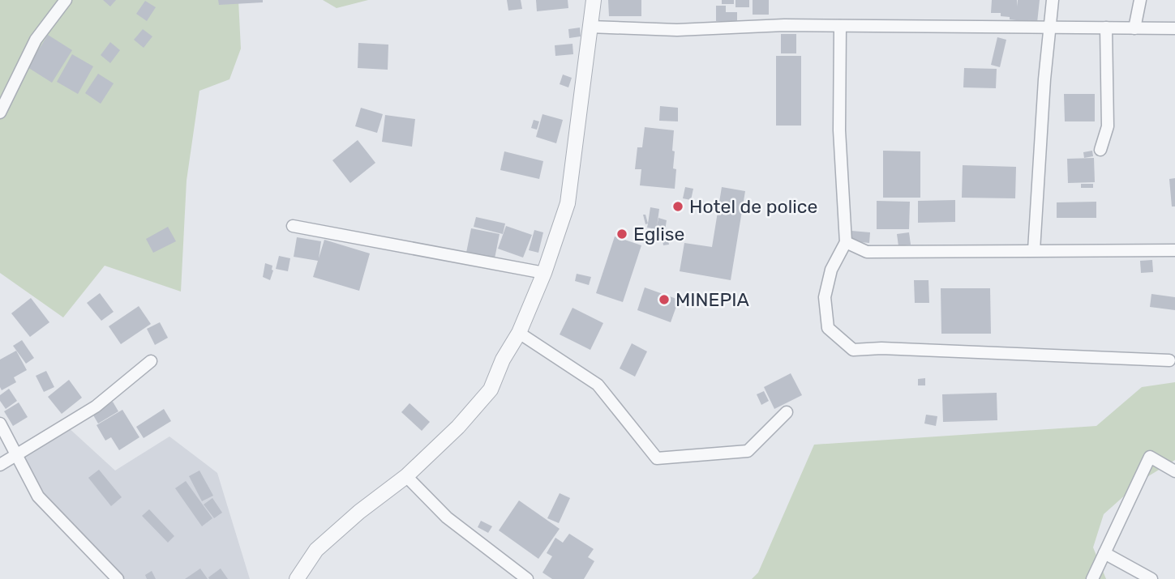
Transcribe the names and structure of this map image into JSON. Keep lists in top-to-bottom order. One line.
{"places":["Hotel de police","Eglise","MINEPIA"]}
